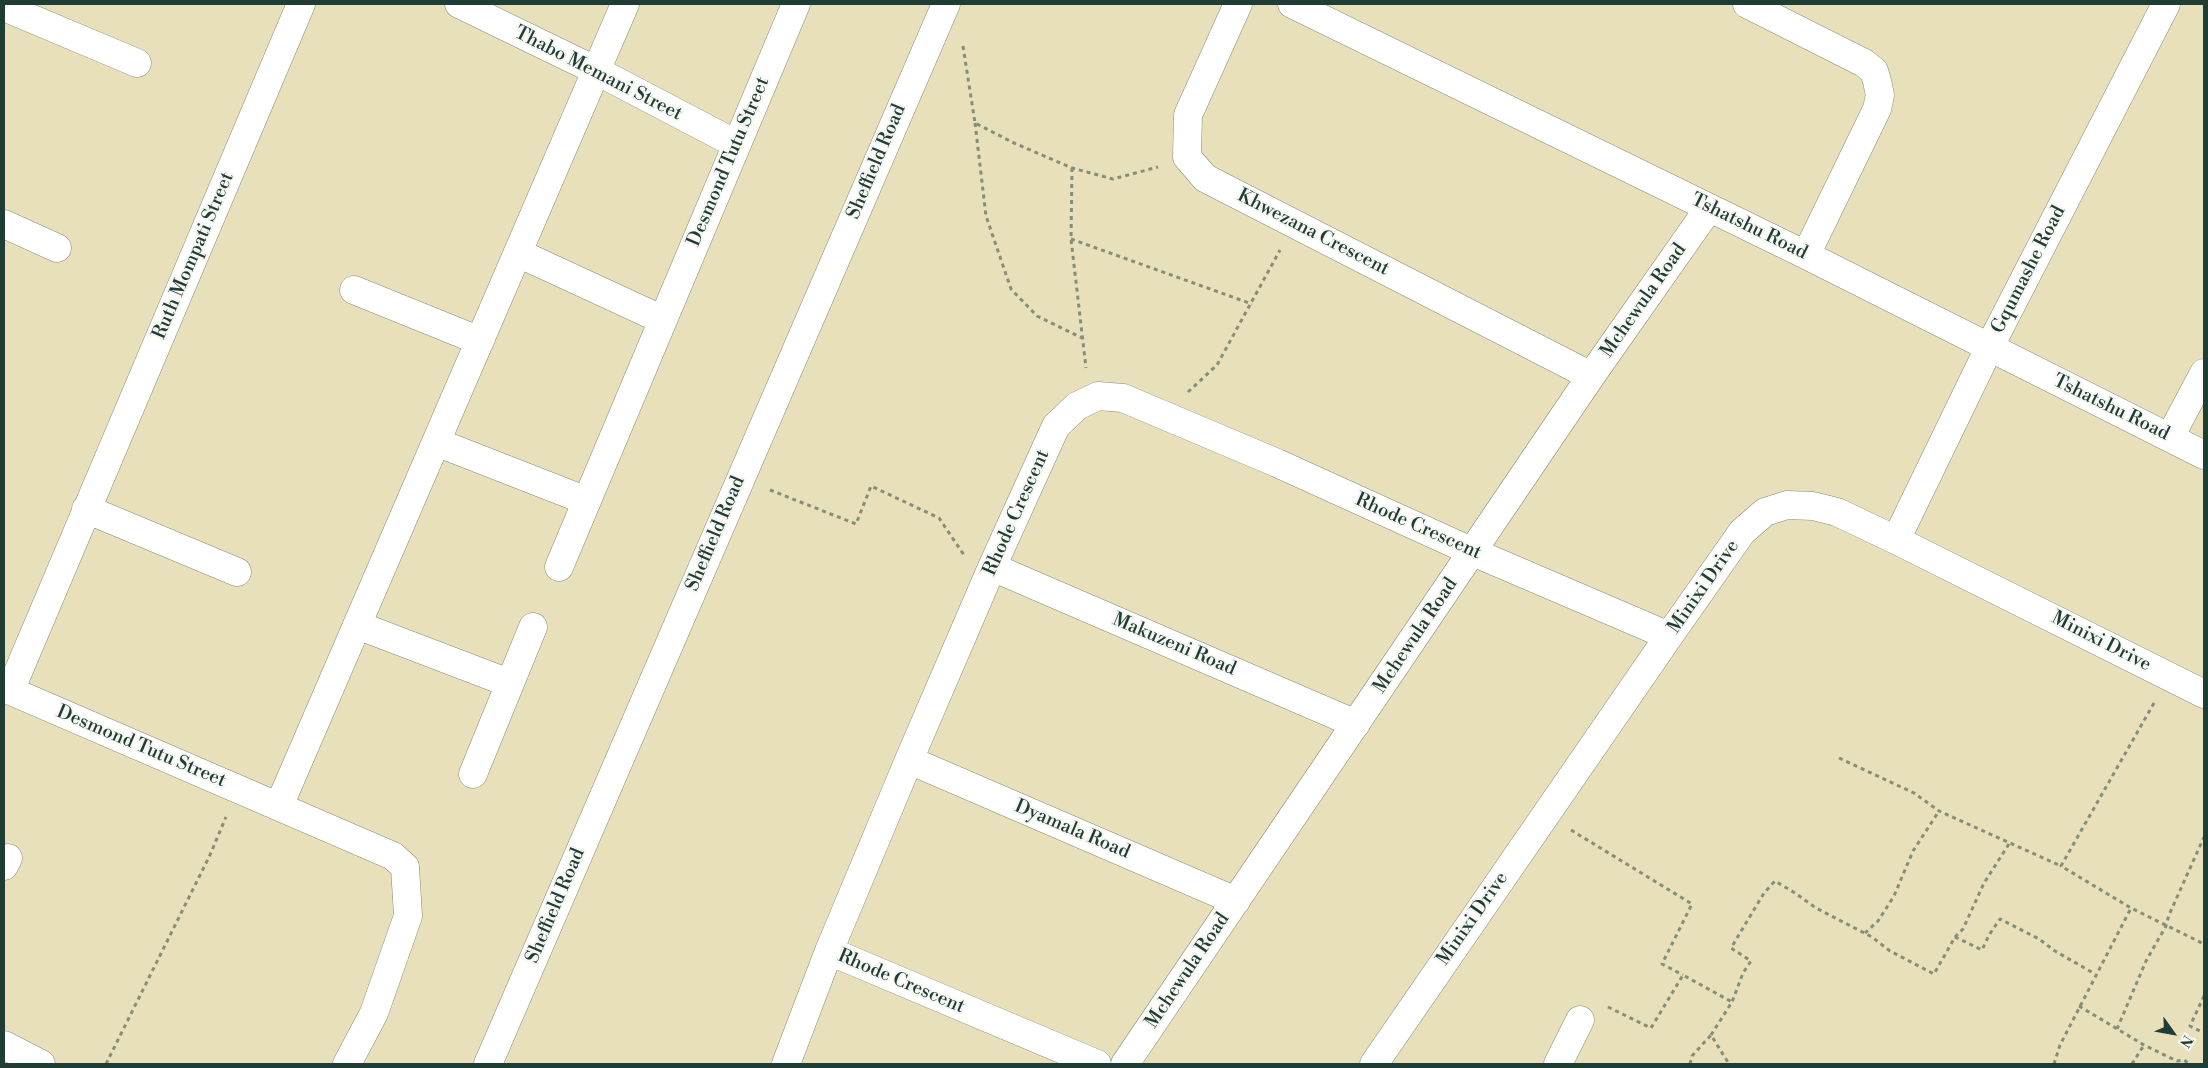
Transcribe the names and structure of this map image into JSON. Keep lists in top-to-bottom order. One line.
{"streets":{"street":["Thabo Memani Street","Desmond Tutu Street","Sheffield Road","Tshatshu Road","Khwezana Crescent","Ruth Mompati Street","Gqumashe Road","Mchewula Road","Rhode Crescent","Minixi Drive","Makuzeni Road","Dyamala Road"]},"crossings":[["Thabo Memani Street","Desmond Tutu Street"],["Desmond Tutu Street","Ruth Mompati Street"],["Tshatshu Road","Gqumashe Road"],["Tshatshu Road","Mchewula Road"],["Khwezana Crescent","Mchewula Road"],["Gqumashe Road","Minixi Drive"],["Mchewula Road","Rhode Crescent"],["Mchewula Road","Makuzeni Road"],["Mchewula Road","Dyamala Road"],["Rhode Crescent","Minixi Drive"],["Rhode Crescent","Makuzeni Road"],["Rhode Crescent","Dyamala Road"]],"north":"bottom right"}
